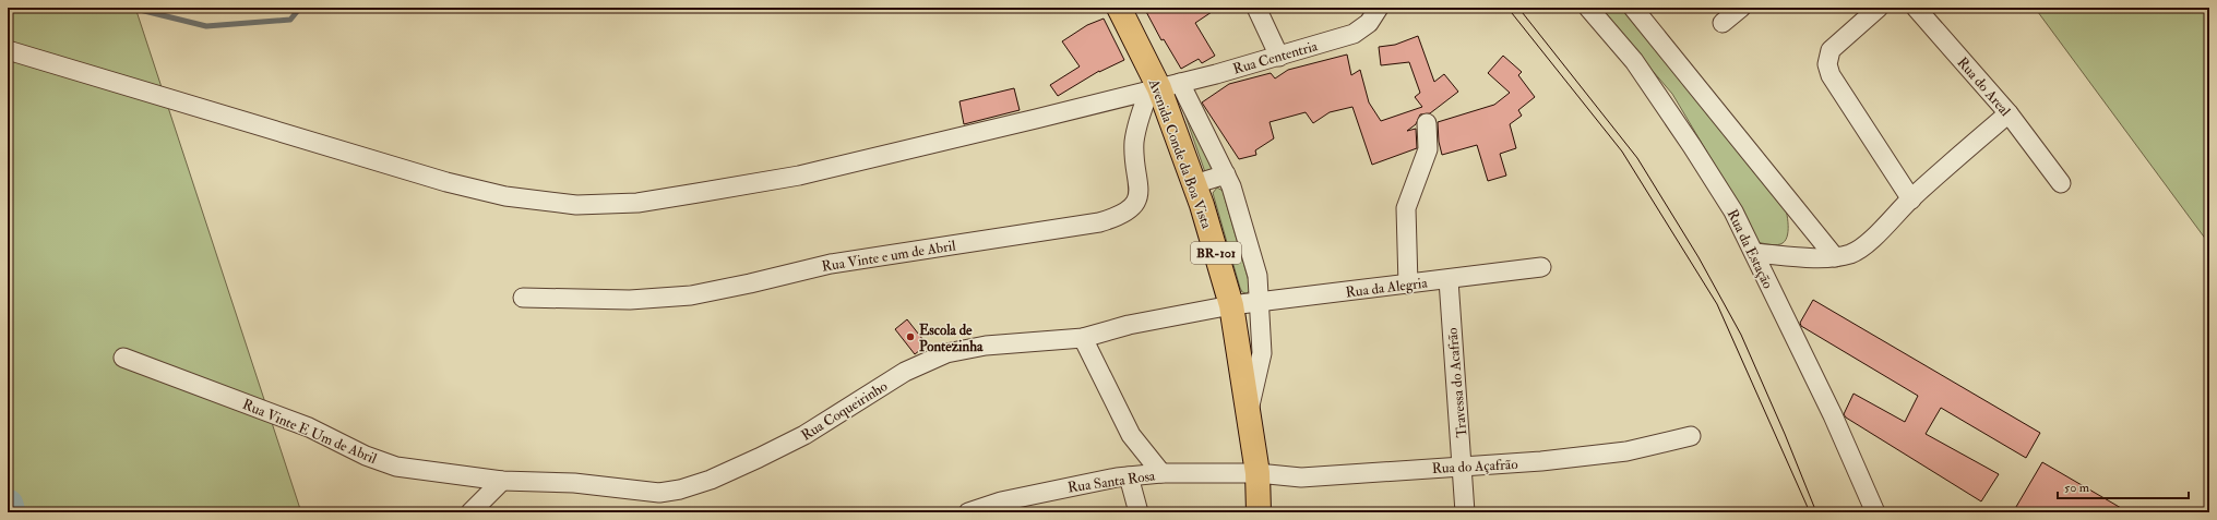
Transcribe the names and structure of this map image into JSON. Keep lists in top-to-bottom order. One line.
{"streets":{"main road":["Avenida Conde da Boa Vista","BR-101"],"street":["Rua Cententria","Rua do Areal","Rua da Estação","Rua Vinte e um de Abril","Rua da Alegria","Travessa do Acafrão","Rua Coqueirinho","Rua Vinte E Um de Abril","Rua do Açafrão","Rua Santa Rosa"]},"crossings":[["Rua Cententria","Avenida Conde da Boa Vista"],["Rua Cententria","Rua Vinte e um de Abril"],["Avenida Conde da Boa Vista","Rua Vinte e um de Abril"],["Avenida Conde da Boa Vista","Rua da Alegria"],["Avenida Conde da Boa Vista","Rua Coqueirinho"],["Avenida Conde da Boa Vista","Rua do Açafrão"],["Avenida Conde da Boa Vista","Rua Santa Rosa"],["Rua da Alegria","Travessa do Acafrão"],["Rua da Alegria","Rua Coqueirinho"],["Travessa do Acafrão","Rua do Açafrão"],["Rua Coqueirinho","Rua Vinte E Um de Abril"],["Rua do Açafrão","Rua Santa Rosa"]],"places":["Escola de Pontezinha"],"scale_bar":"50 m"}
